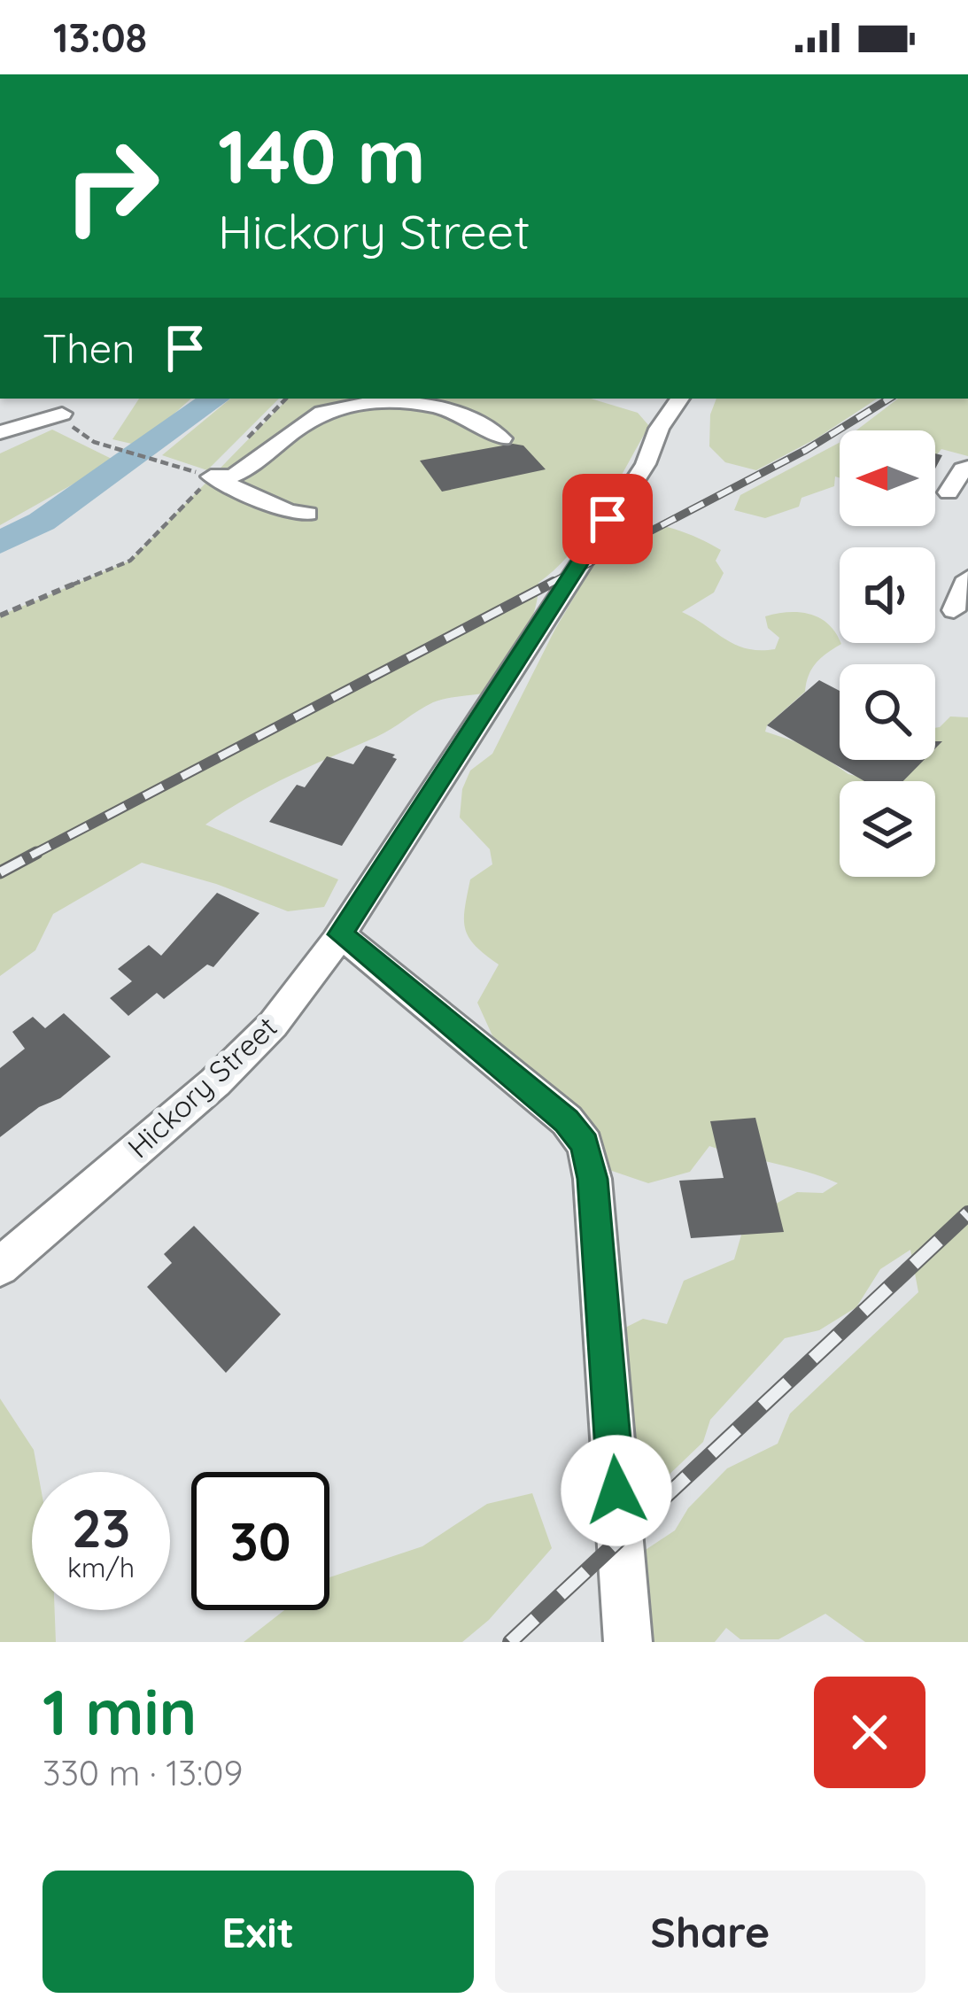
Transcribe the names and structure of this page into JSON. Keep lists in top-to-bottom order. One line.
{"streets":{"street":["Hickory Street"]},"north":"left","page":{"status":"13:08","turn":["140 m","Hickory Street"],"then":"Then","speed":"23 km/h","limit":"30","heading":["1 min","330 m · 13:09"],"buttons":["Exit","Share"]}}
